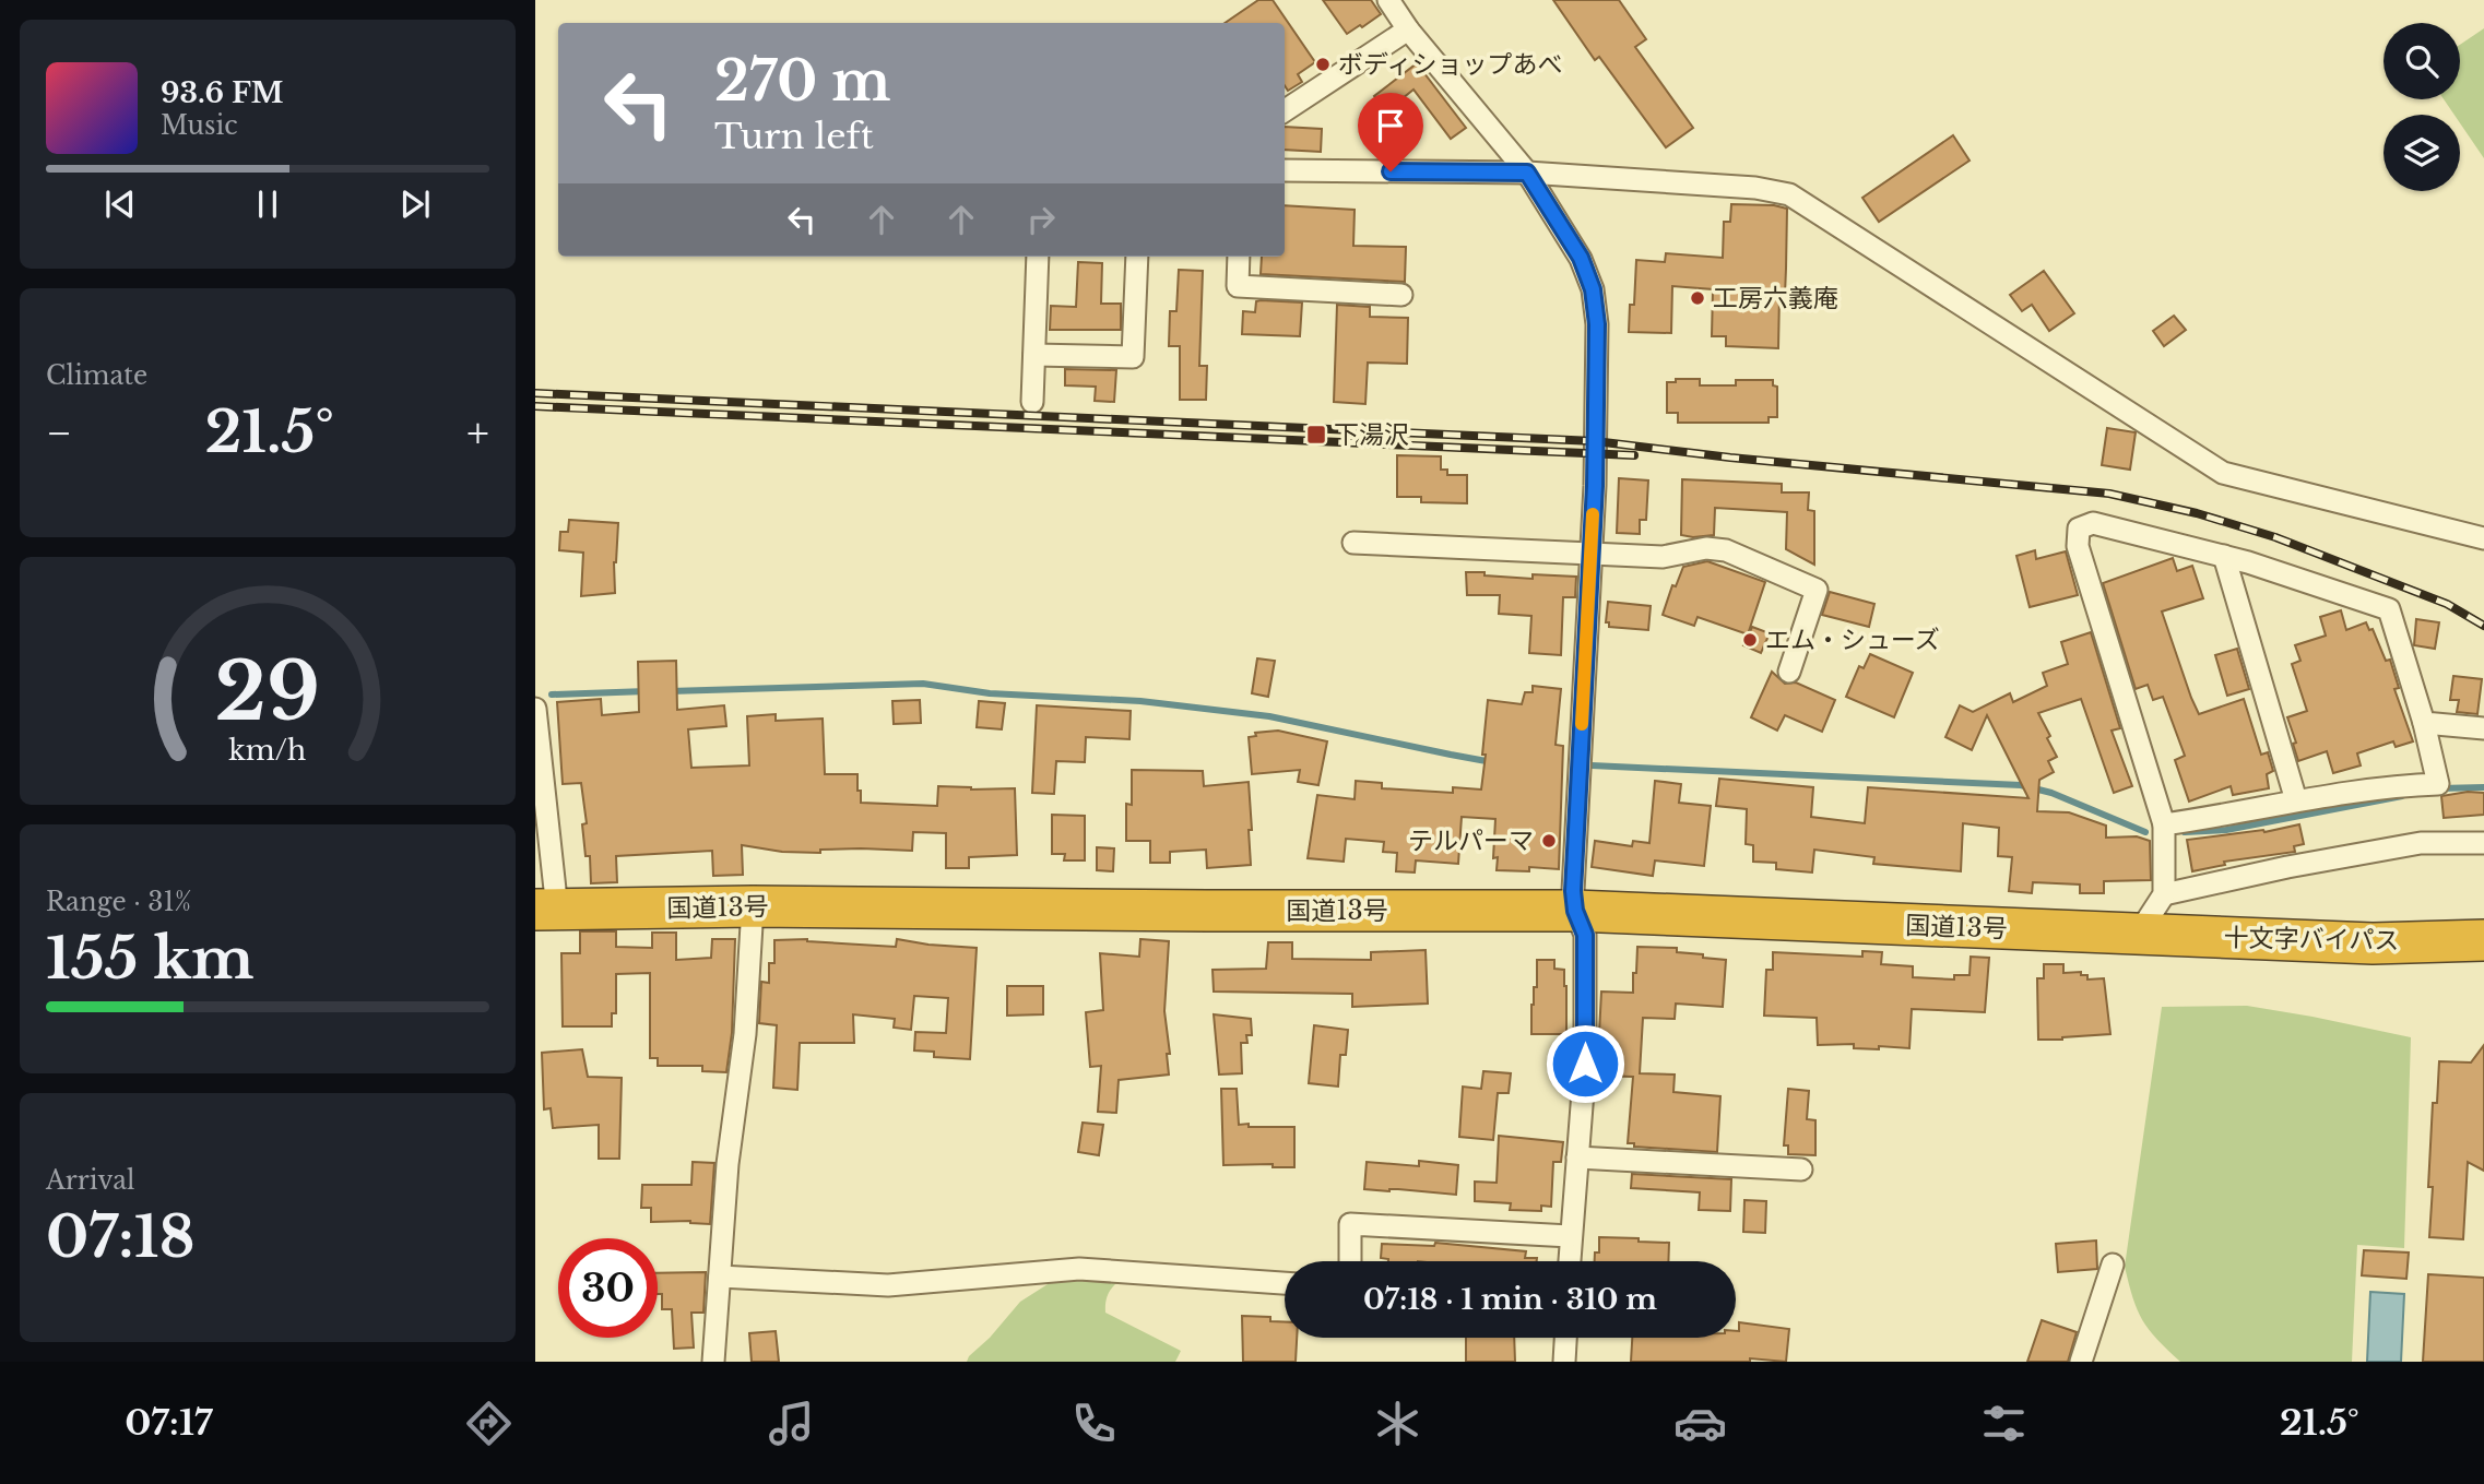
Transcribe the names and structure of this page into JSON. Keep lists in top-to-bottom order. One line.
{"streets":{"highway":["国道13号","十文字バイパス"]},"crossings":[["国道13号","十文字バイパス"]],"places":{"other":["ボディショップあべ","工房六義庵","エム・シューズ","テルパーマ"],"transit":["下湯沢"]},"page":{"turn":["270 m","Turn left"],"song":["93.6 FM","Music"],"tile":["Climate",["Range · 31%","155 km"],["Arrival","07:18"]],"heat":["−","21.5°","+"],"limit":"30","trip":"07:18 · 1 min · 310 m","tabs":["07:17","21.5°"],"gauge":["29","km/h"]}}
